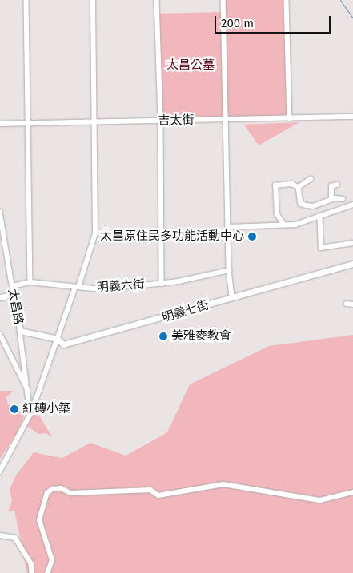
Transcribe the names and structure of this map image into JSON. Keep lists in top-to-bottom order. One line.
{"streets":{"street":["吉太街","明義六街","太昌路","明義七街"]},"crossings":[["明義六街","太昌路"],["太昌路","明義七街"]],"parks":["太昌公墓"],"places":["太昌原住民多功能活動中心","美雅麥教會","紅磚小築"],"scale_bar":"200 m"}
